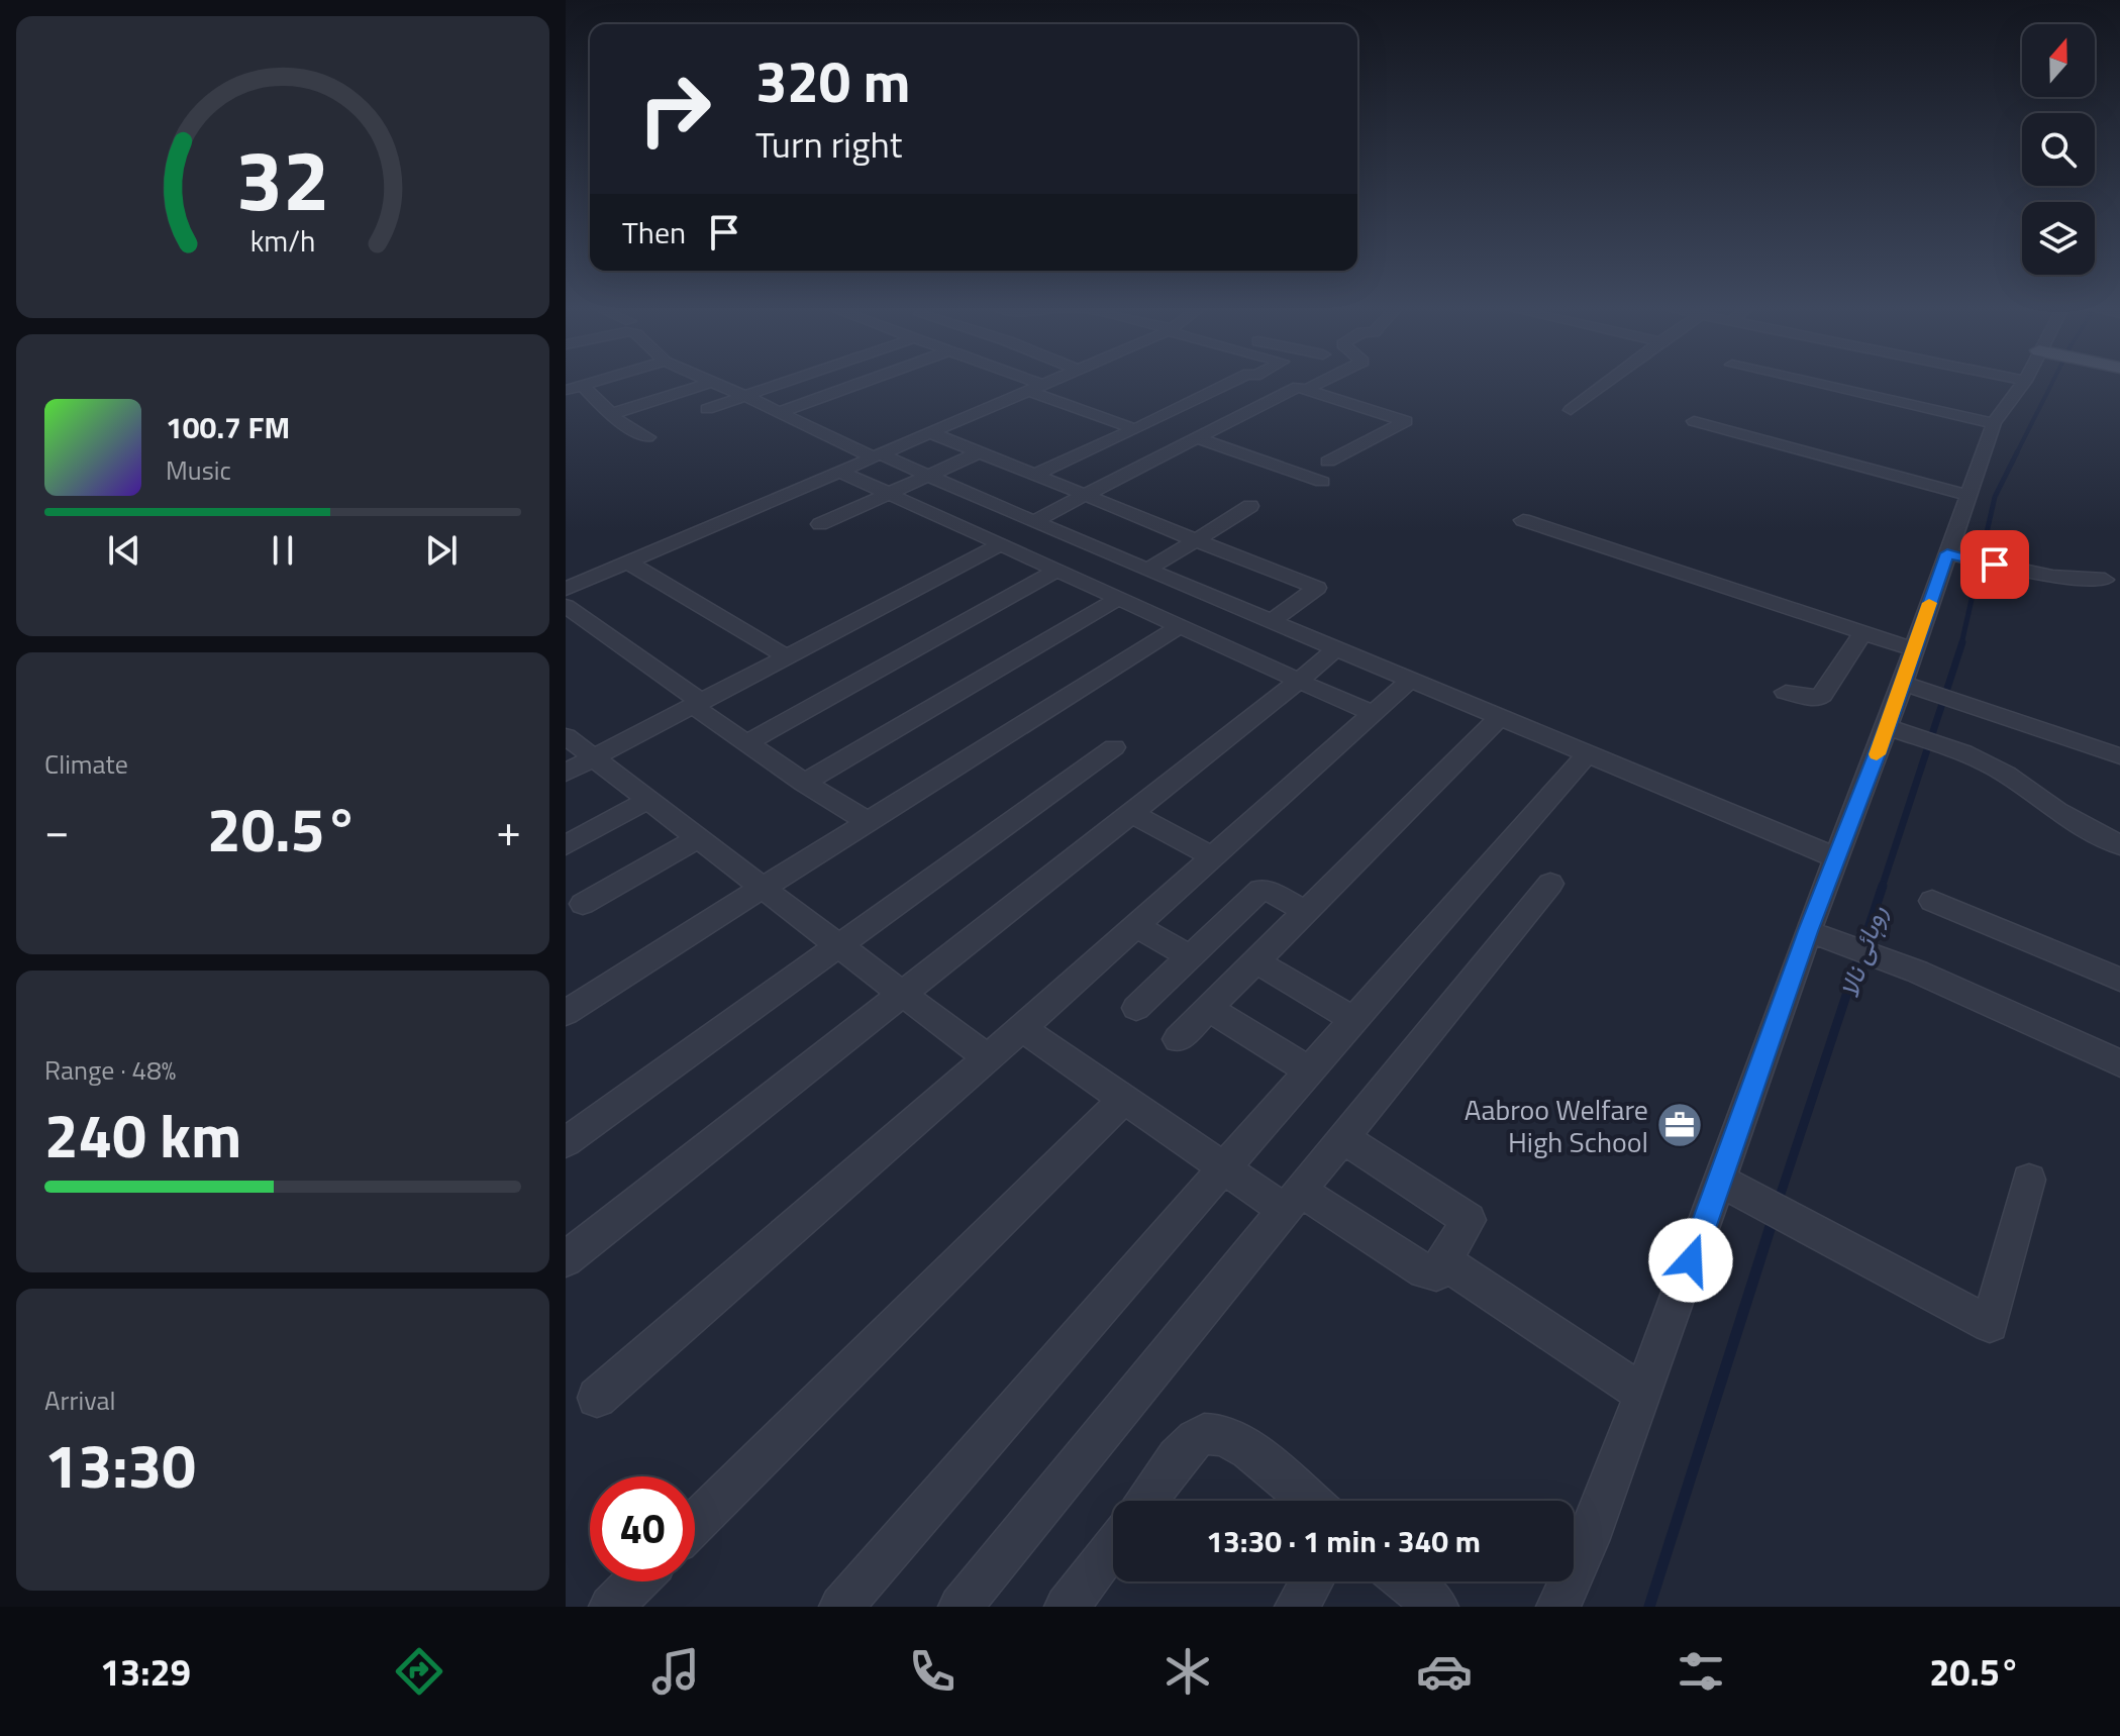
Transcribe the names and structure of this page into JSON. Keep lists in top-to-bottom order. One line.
{"water":["روہائی نالا"],"places":{"office":["Aabroo Welfare High School"]},"north":"top","page":{"turn":["320 m","Turn right"],"then":"Then","song":["100.7 FM","Music"],"tile":["Climate",["Range · 48%","240 km"],["Arrival","13:30"]],"heat":["−","20.5°","+"],"limit":"40","trip":"13:30 · 1 min · 340 m","tabs":["13:29","20.5°"],"gauge":["32","km/h"]}}
